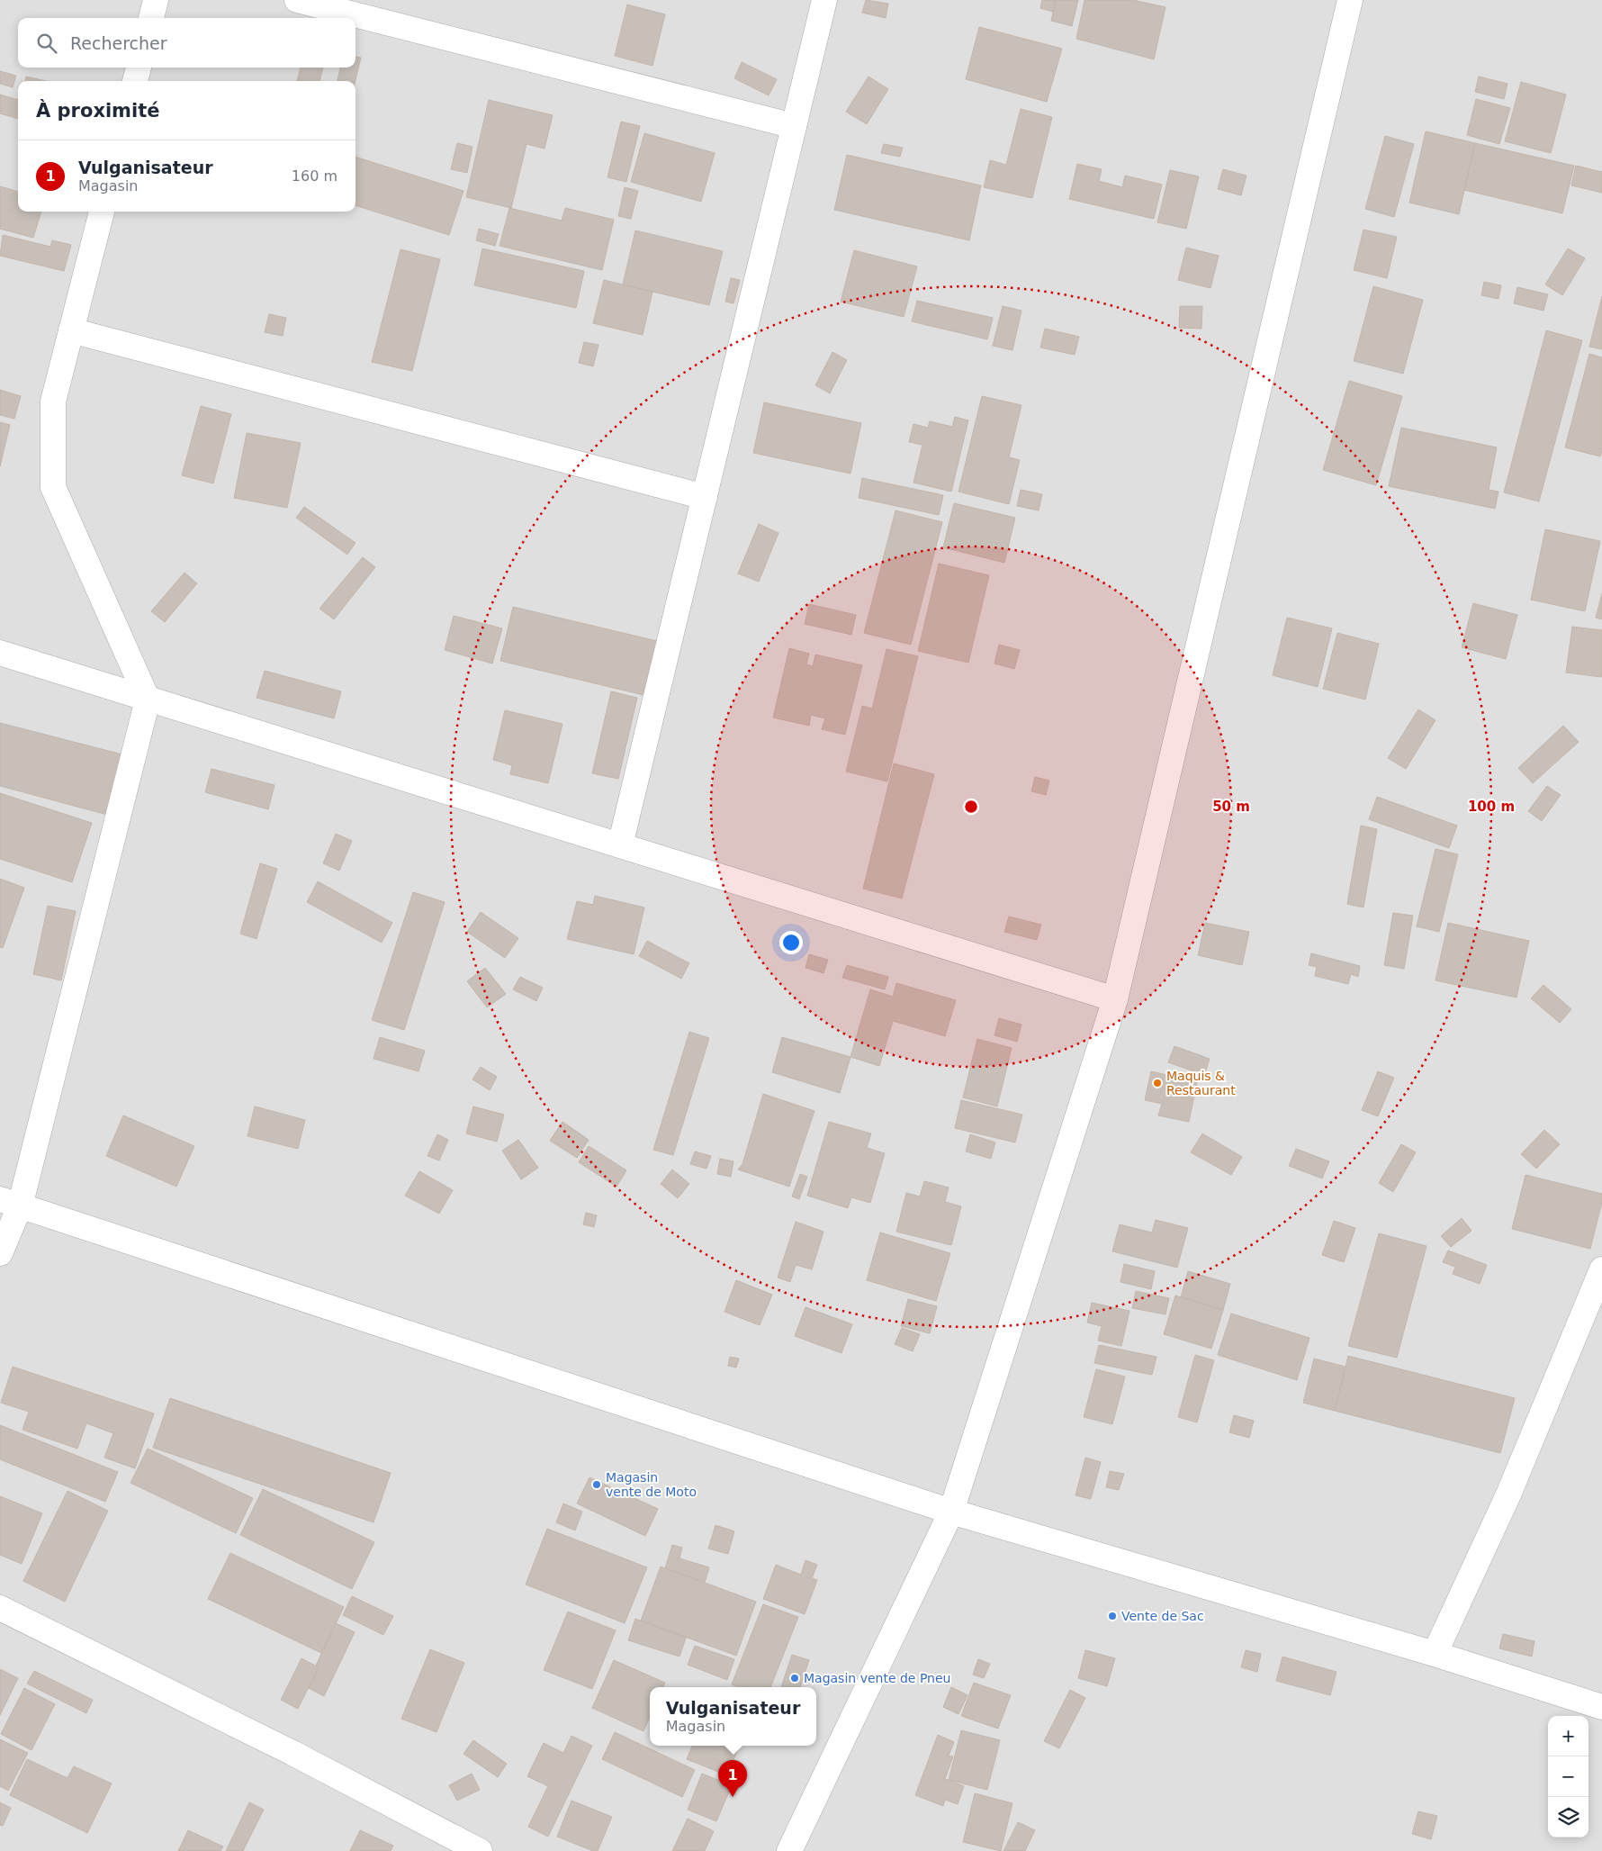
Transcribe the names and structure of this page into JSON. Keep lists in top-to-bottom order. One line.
{"places":["Maquis & Restaurant","Magasin vente de Moto","Vente de Sac","Magasin vente de Pneu"],"page":{"search":"Rechercher","heading":"À proximité","list":[{"mark":"1","name":"Vulganisateur","note":"Magasin","value":"160 m"}],"popup":["Vulganisateur","Magasin"],"map_buttons":["+","−"],"pins":"1"},"rings":["50 m","100 m"]}
